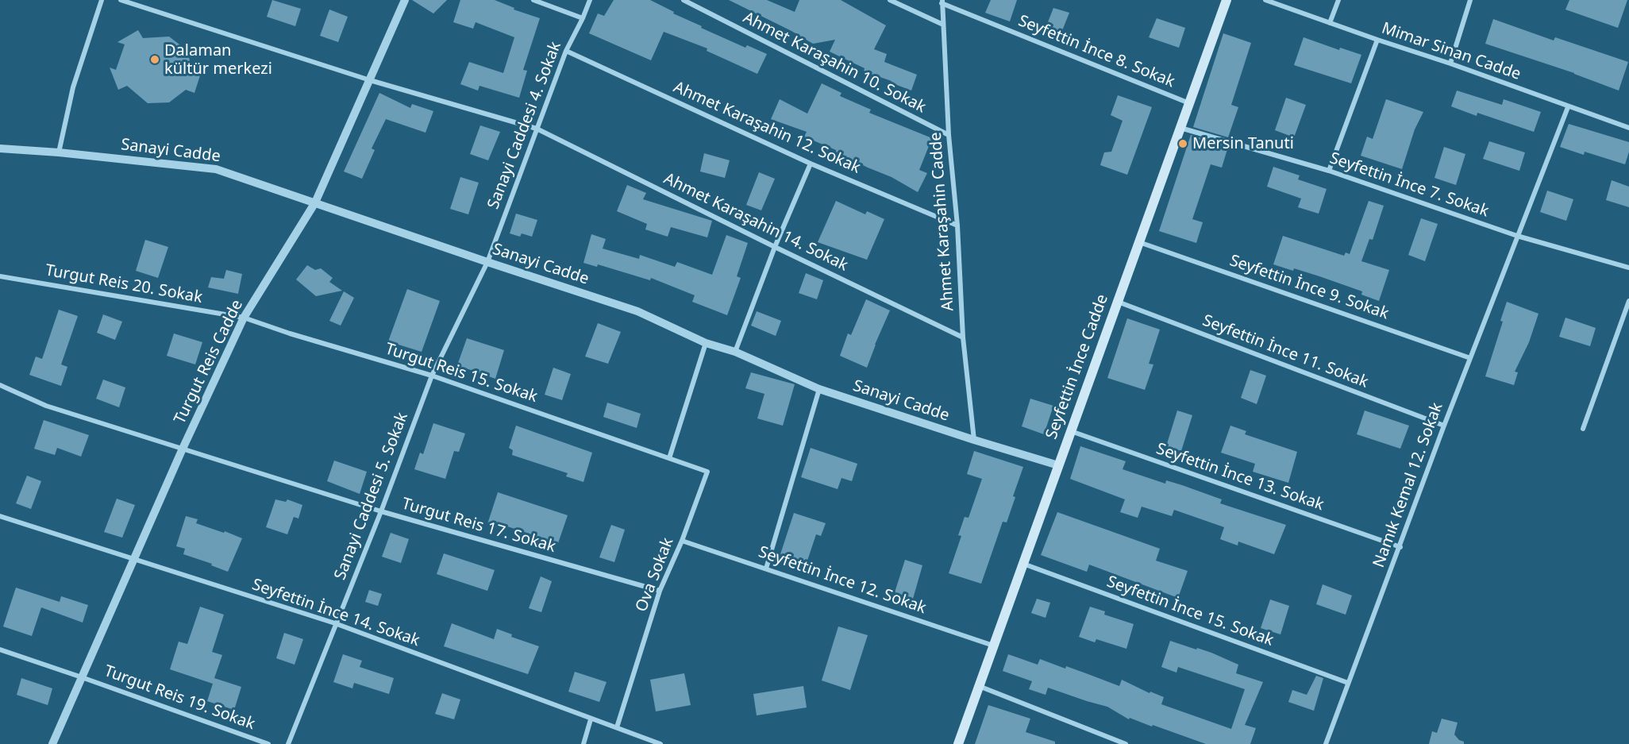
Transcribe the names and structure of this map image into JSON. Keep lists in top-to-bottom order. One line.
{"streets":{"main road":["Seyfettin İnce Cadde"],"street":["Seyfettin İnce 8. Sokak","Mimar Sinan Cadde","Ahmet Karaşahin 10. Sokak","Sanayi Caddesi 4. Sokak","Ahmet Karaşahin 12. Sokak","Sanayi Cadde","Seyfettin İnce 7. Sokak","Ahmet Karaşahin Cadde","Ahmet Karaşahin 14. Sokak","Turgut Reis 20. Sokak","Seyfettin İnce 9. Sokak","Seyfettin İnce 11. Sokak","Turgut Reis Cadde","Turgut Reis 15. Sokak","Seyfettin İnce 13. Sokak","Namık Kemal 12. Sokak","Sanayi Caddesi 5. Sokak","Turgut Reis 17. Sokak","Ova Sokak","Seyfettin İnce 12. Sokak","Seyfettin İnce 15. Sokak","Seyfettin İnce 14. Sokak","Turgut Reis 19. Sokak"]},"crossings":[["Seyfettin İnce 8. Sokak","Ahmet Karaşahin Cadde"],["Seyfettin İnce 8. Sokak","Seyfettin İnce Cadde"],["Mimar Sinan Cadde","Namık Kemal 12. Sokak"],["Ahmet Karaşahin 10. Sokak","Ahmet Karaşahin Cadde"],["Sanayi Caddesi 4. Sokak","Ahmet Karaşahin 12. Sokak"],["Sanayi Caddesi 4. Sokak","Sanayi Cadde"],["Sanayi Caddesi 4. Sokak","Ahmet Karaşahin 14. Sokak"],["Sanayi Caddesi 4. Sokak","Sanayi Caddesi 5. Sokak"],["Ahmet Karaşahin 12. Sokak","Ahmet Karaşahin Cadde"],["Sanayi Cadde","Ahmet Karaşahin Cadde"],["Sanayi Cadde","Turgut Reis Cadde"],["Sanayi Cadde","Seyfettin İnce Cadde"],["Sanayi Cadde","Sanayi Caddesi 5. Sokak"],["Seyfettin İnce 7. Sokak","Seyfettin İnce Cadde"],["Seyfettin İnce 7. Sokak","Namık Kemal 12. Sokak"],["Ahmet Karaşahin Cadde","Ahmet Karaşahin 14. Sokak"],["Ahmet Karaşahin 14. Sokak","Turgut Reis Cadde"],["Turgut Reis 20. Sokak","Turgut Reis Cadde"],["Turgut Reis 20. Sokak","Turgut Reis 15. Sokak"],["Seyfettin İnce 9. Sokak","Seyfettin İnce Cadde"],["Seyfettin İnce 9. Sokak","Namık Kemal 12. Sokak"],["Seyfettin İnce 11. Sokak","Seyfettin İnce Cadde"],["Seyfettin İnce 11. Sokak","Namık Kemal 12. Sokak"],["Turgut Reis Cadde","Turgut Reis 15. Sokak"],["Turgut Reis Cadde","Turgut Reis 17. Sokak"],["Turgut Reis Cadde","Seyfettin İnce 14. Sokak"],["Turgut Reis Cadde","Turgut Reis 19. Sokak"],["Seyfettin İnce Cadde","Seyfettin İnce 13. Sokak"],["Seyfettin İnce Cadde","Seyfettin İnce 12. Sokak"],["Seyfettin İnce Cadde","Seyfettin İnce 15. Sokak"],["Turgut Reis 15. Sokak","Sanayi Caddesi 5. Sokak"],["Turgut Reis 15. Sokak","Ova Sokak"],["Seyfettin İnce 13. Sokak","Namık Kemal 12. Sokak"],["Namık Kemal 12. Sokak","Seyfettin İnce 15. Sokak"],["Sanayi Caddesi 5. Sokak","Turgut Reis 17. Sokak"],["Sanayi Caddesi 5. Sokak","Seyfettin İnce 14. Sokak"],["Turgut Reis 17. Sokak","Ova Sokak"],["Ova Sokak","Seyfettin İnce 12. Sokak"],["Ova Sokak","Seyfettin İnce 14. Sokak"]],"places":["Dalaman kültür merkezi","Mersin Tanuti"]}
